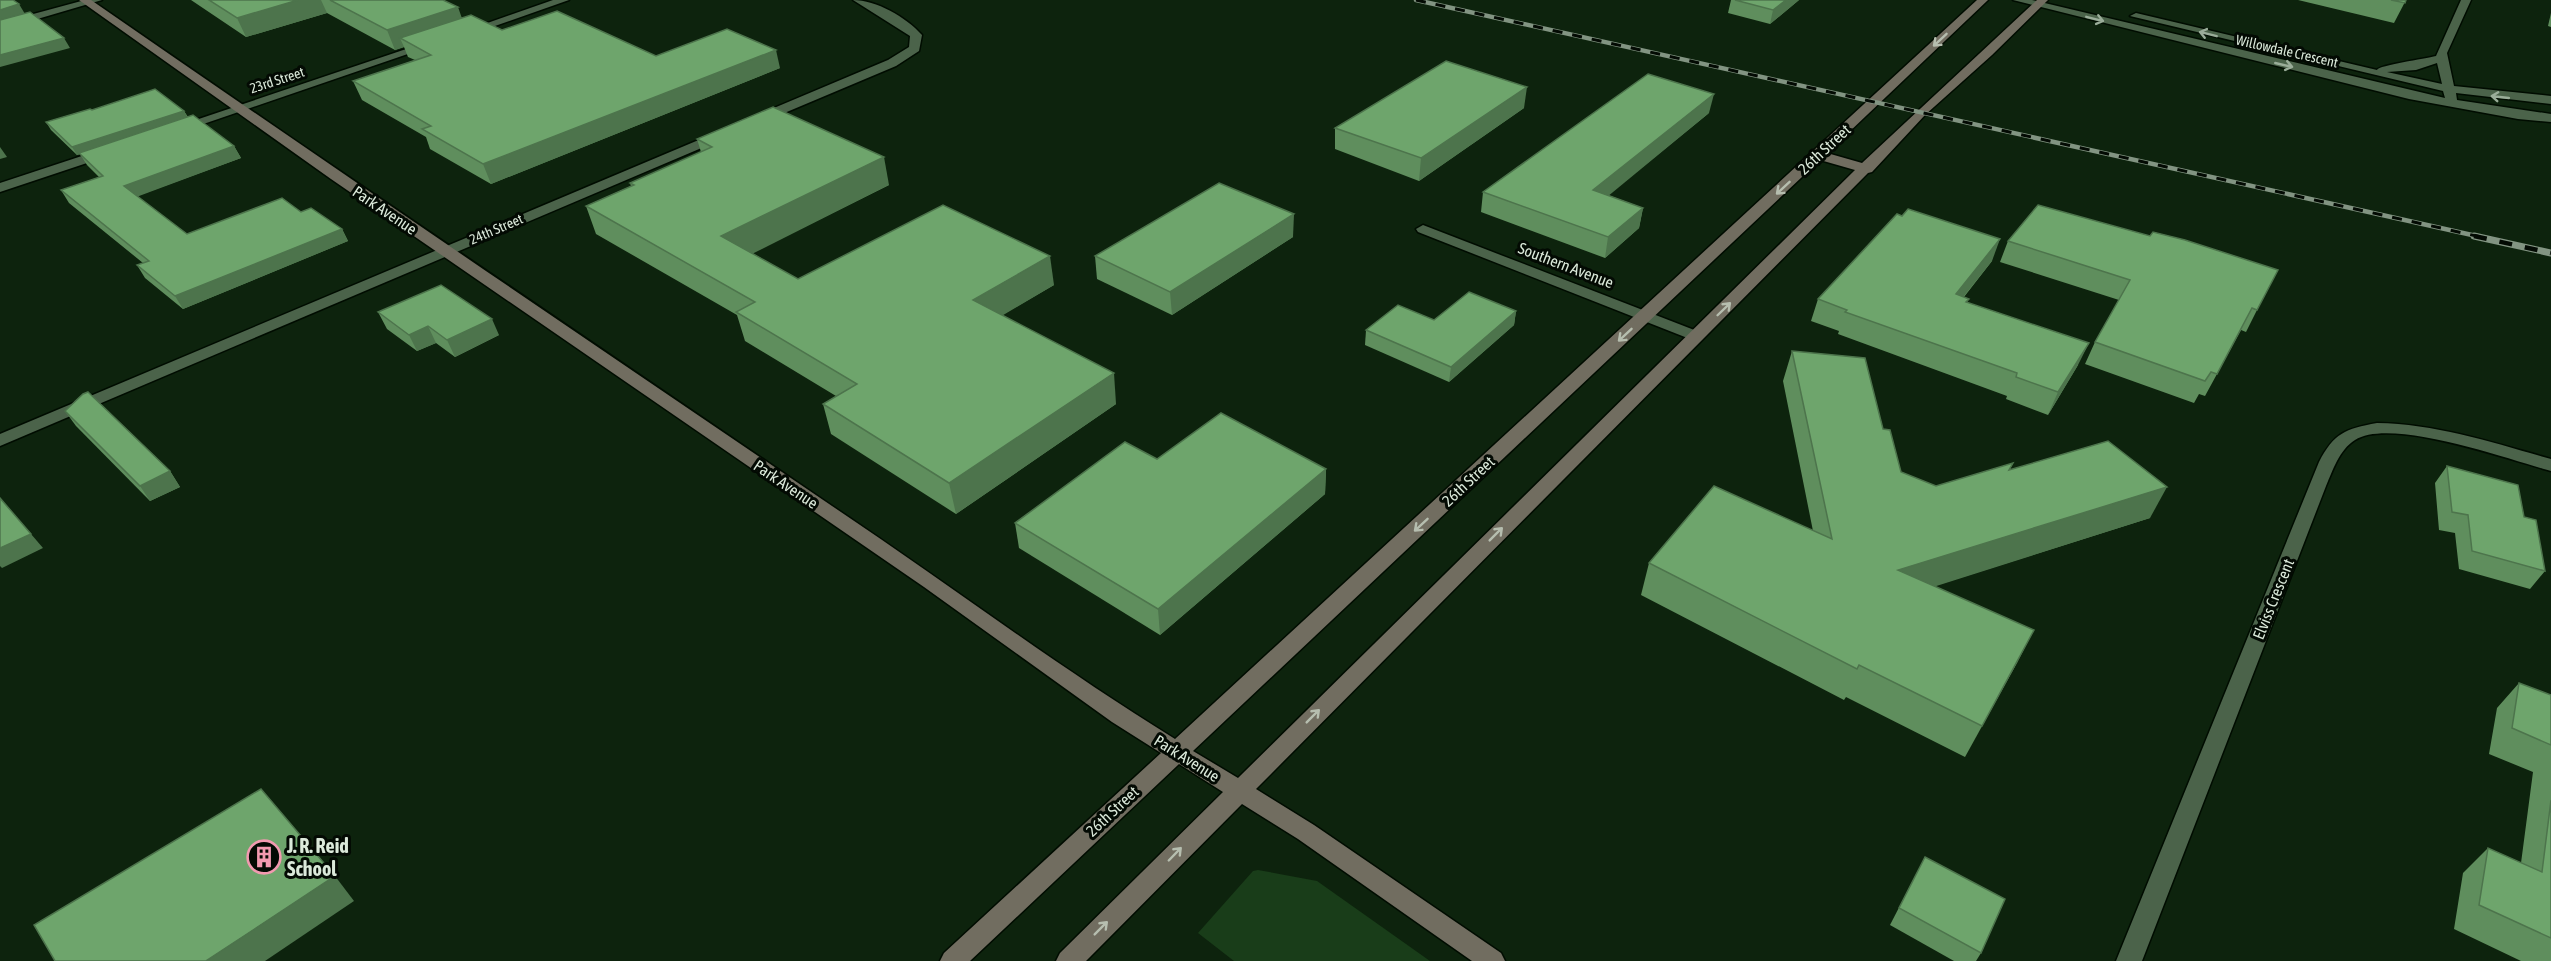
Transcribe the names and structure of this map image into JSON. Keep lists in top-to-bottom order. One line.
{"streets":{"street":["Willowdale Crescent","23rd Street","26th Street","Park Avenue","24th Street","Southern Avenue","Elviss Crescent"]},"crossings":[["23rd Street","Park Avenue"],["26th Street","Park Avenue"],["26th Street","Southern Avenue"],["Park Avenue","24th Street"]],"places":{"building":["J. R. Reid School"]}}
